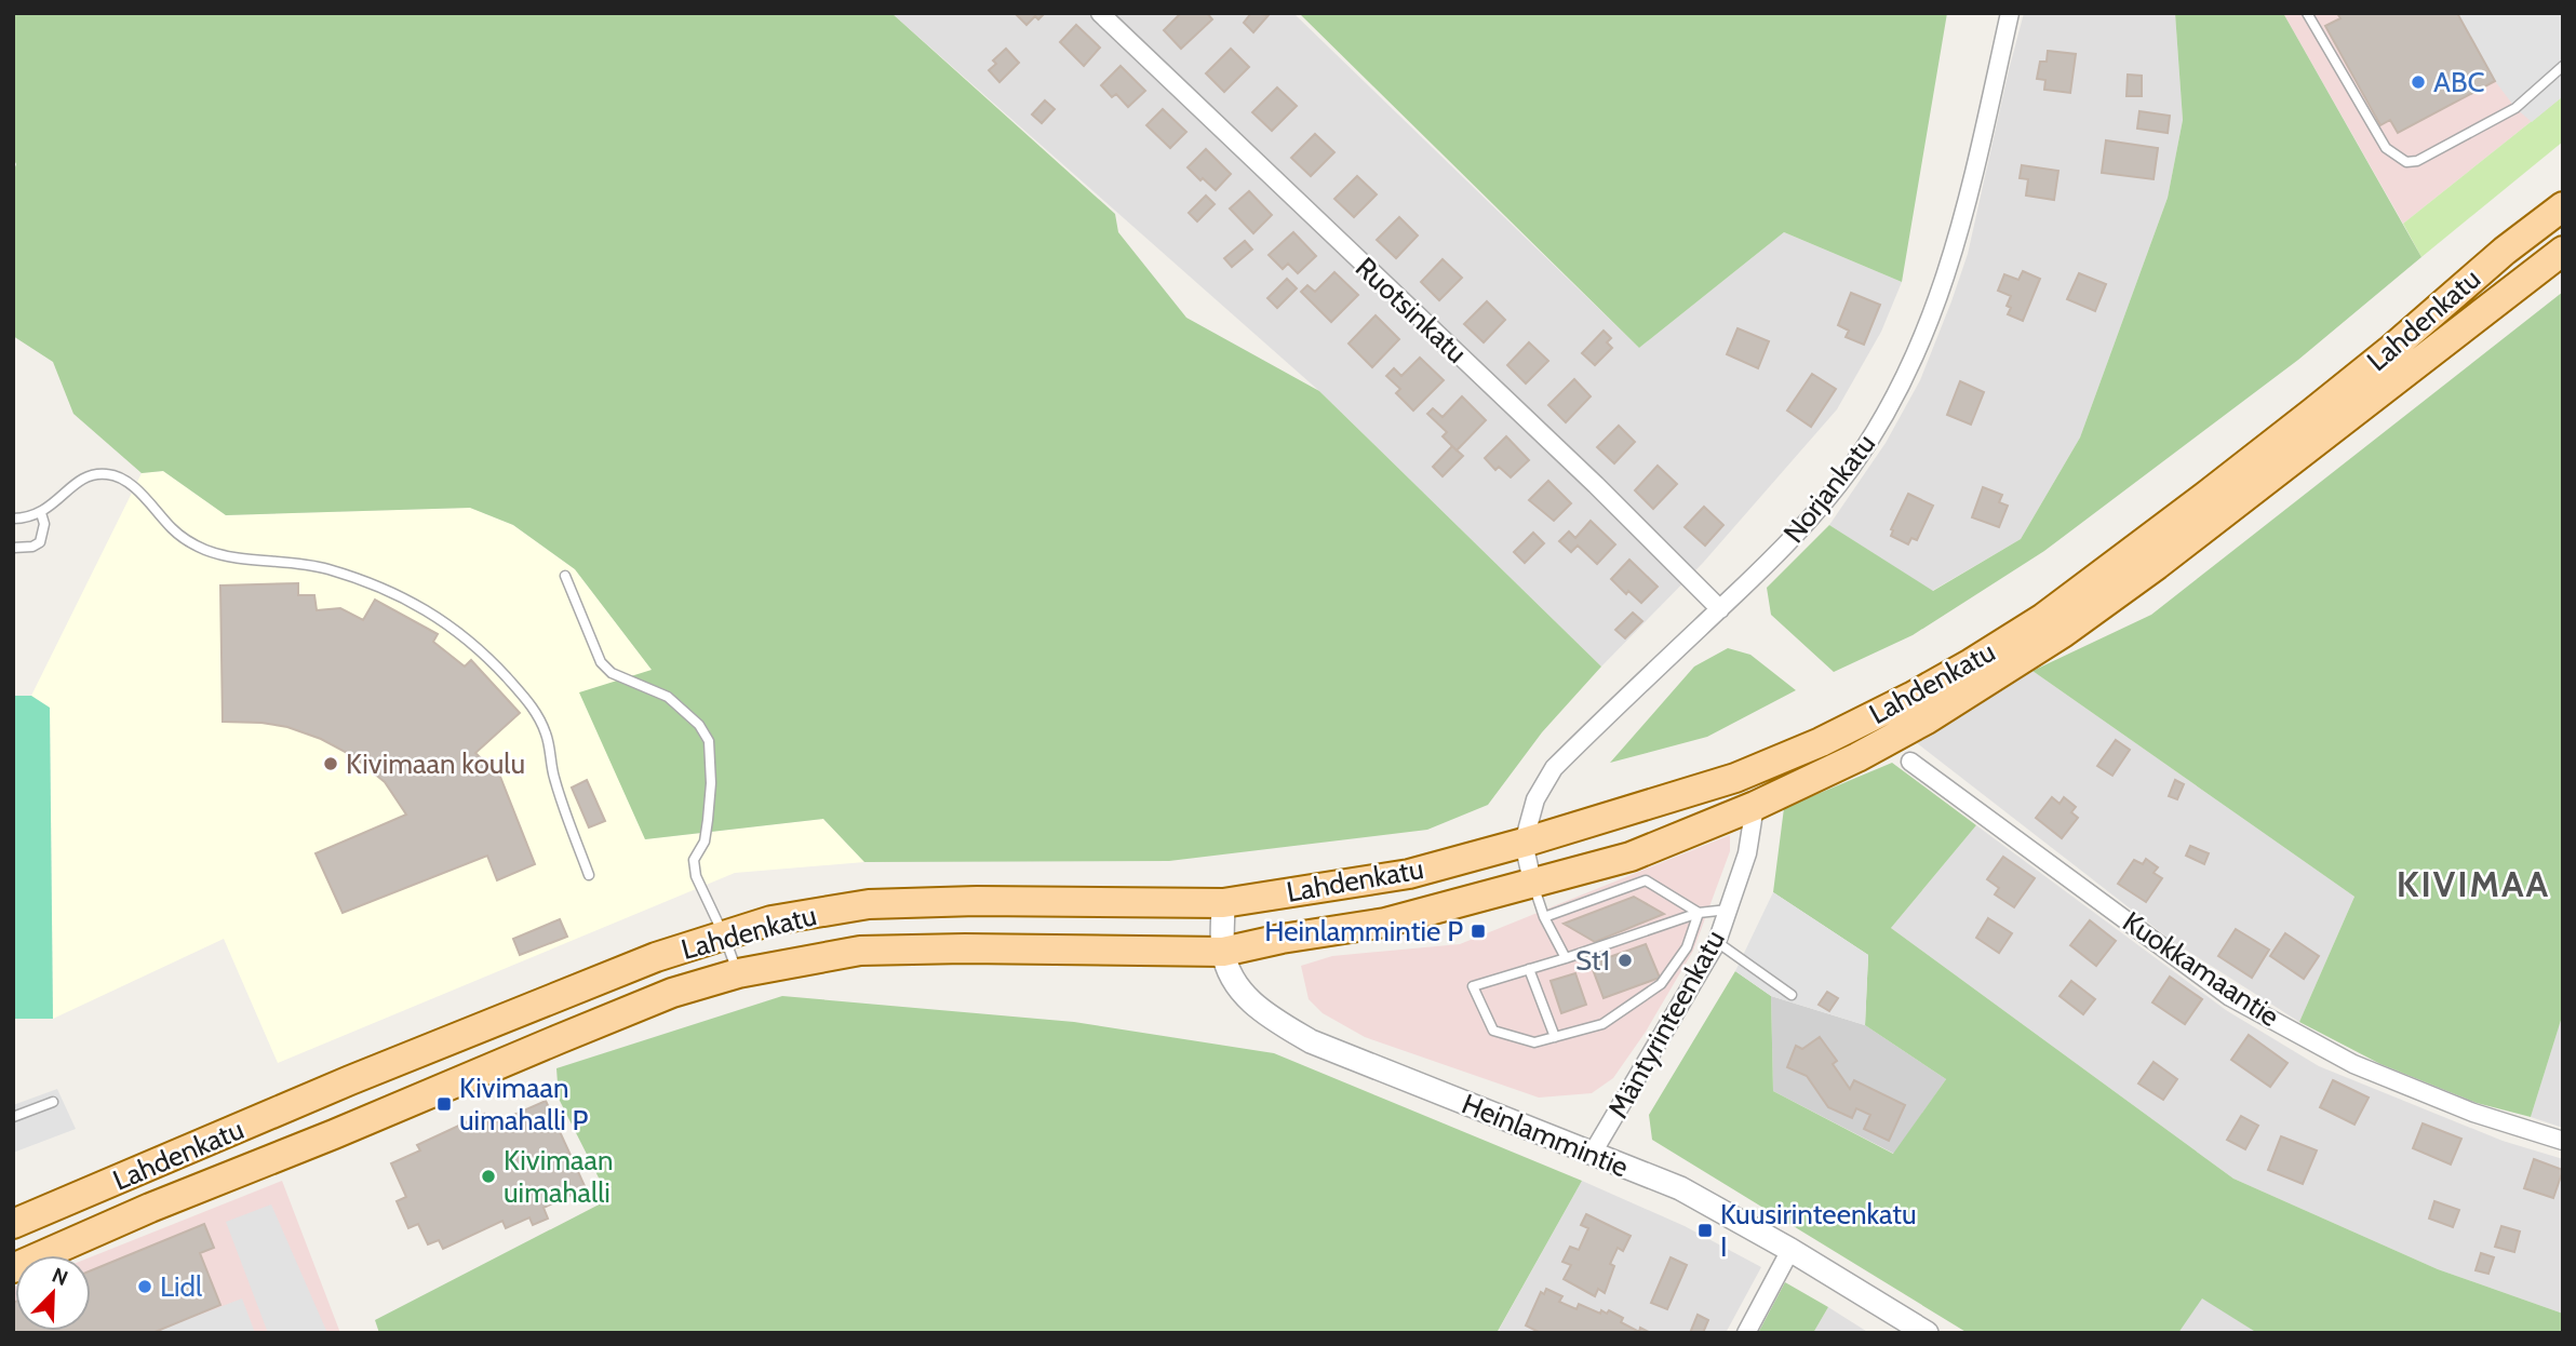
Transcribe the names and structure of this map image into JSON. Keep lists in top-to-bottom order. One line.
{"streets":{"main road":["Lahdenkatu"],"street":["Ruotsinkatu","Norjankatu","Kuokkamaantie","Mäntyrinteenkatu","Heinlammintie"]},"crossings":[["Ruotsinkatu","Norjankatu"],["Lahdenkatu","Norjankatu"],["Lahdenkatu","Mäntyrinteenkatu"],["Lahdenkatu","Heinlammintie"],["Mäntyrinteenkatu","Heinlammintie"]],"districts":["KIVIMAA"],"places":{"other":["ABC","Kivimaan koulu","St1","Kivimaan uimahalli","Lidl"],"transit":["Heinlammintie P","Kivimaan uimahalli P","Kuusirinteenkatu I"]},"north":"top right"}
